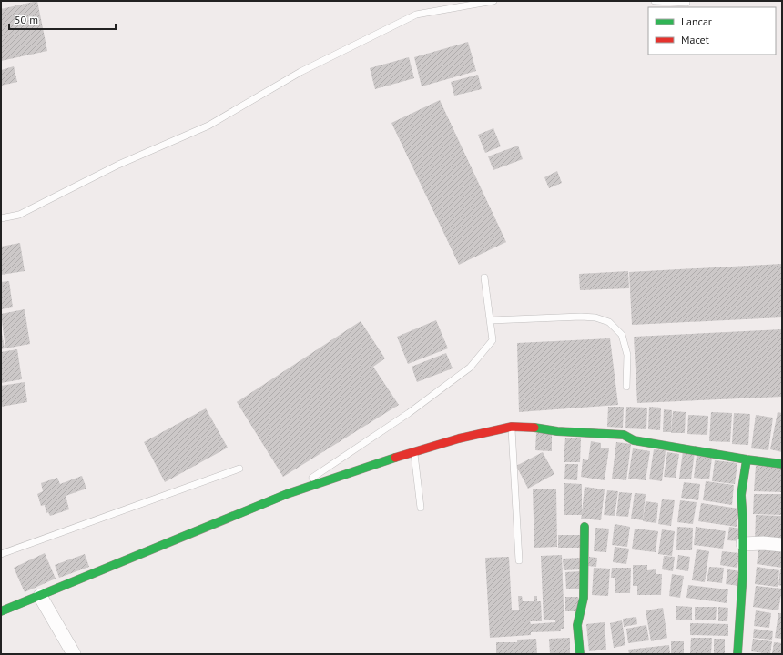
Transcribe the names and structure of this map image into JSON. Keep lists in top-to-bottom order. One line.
{"legend":["Lancar","Macet"],"scale_bar":"50 m"}
